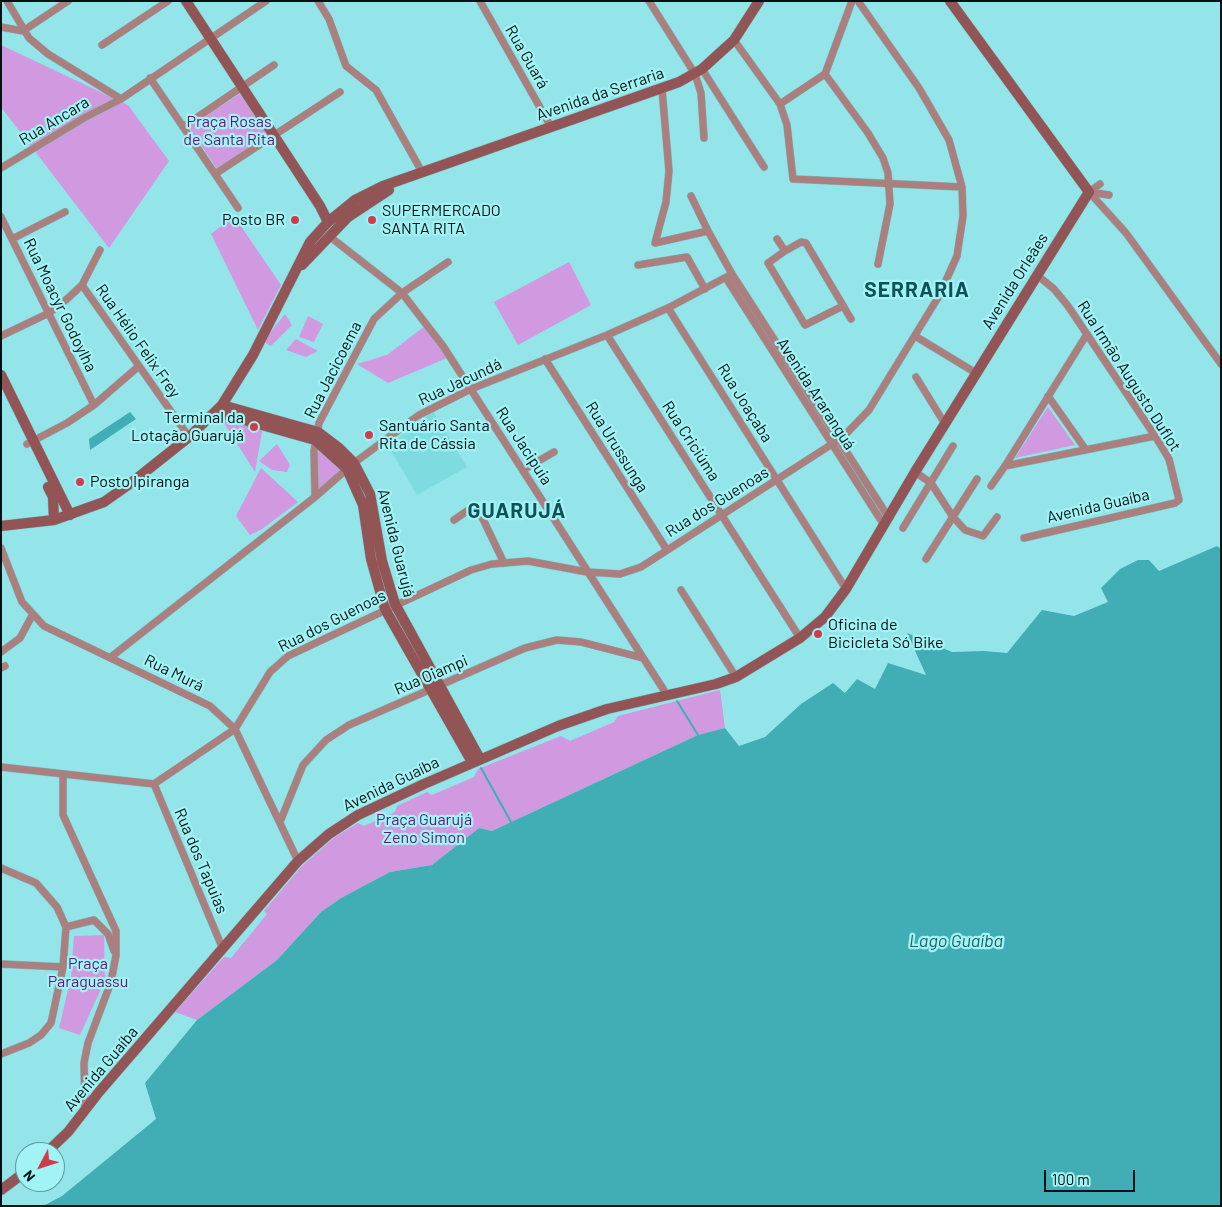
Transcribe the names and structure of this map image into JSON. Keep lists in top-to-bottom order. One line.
{"streets":{"street":["Rua Guará","Avenida da Serraria","Rua Ancara","Avenida Orleães","Rua Moacyr Godoylha","Rua Hélio Felix Frey","Rua Jacicoema","Rua Irmão Augusto Duflot","Rua Jacundá","Avenida Araranguá","Rua Joaçaba","Rua Criciúma","Rua Jacipuia","Rua Urussunga","Rua dos Guenoas","Avenida Guaíba","Avenida Guarujá","Rua Murá","Rua Oiampi","Rua dos Tapuias"]},"crossings":[["Rua Guará","Avenida da Serraria"],["Avenida da Serraria","Rua Hélio Felix Frey"],["Avenida da Serraria","Rua Jacipuia"],["Avenida da Serraria","Avenida Guarujá"],["Avenida Orleães","Rua Irmão Augusto Duflot"],["Avenida Orleães","Avenida Araranguá"],["Avenida Orleães","Rua Joaçaba"],["Avenida Orleães","Avenida Guaíba"],["Rua Jacicoema","Rua Jacundá"],["Rua Jacicoema","Rua Jacipuia"],["Rua Jacicoema","Avenida Guarujá"],["Rua Irmão Augusto Duflot","Avenida Guaíba"],["Rua Jacundá","Avenida Araranguá"],["Rua Jacundá","Rua Joaçaba"],["Rua Jacundá","Rua Criciúma"],["Rua Jacundá","Rua Jacipuia"],["Rua Jacundá","Rua Urussunga"],["Rua Jacundá","Avenida Guarujá"],["Rua Jacundá","Rua Murá"],["Avenida Araranguá","Rua dos Guenoas"],["Rua Joaçaba","Rua dos Guenoas"],["Rua Joaçaba","Avenida Guaíba"],["Rua Criciúma","Rua dos Guenoas"],["Rua Criciúma","Avenida Guaíba"],["Rua Jacipuia","Rua dos Guenoas"],["Rua Jacipuia","Avenida Guaíba"],["Rua Jacipuia","Rua Oiampi"],["Rua Urussunga","Rua dos Guenoas"],["Rua dos Guenoas","Avenida Guarujá"],["Rua dos Guenoas","Rua Murá"],["Rua dos Guenoas","Rua dos Tapuias"],["Avenida Guaíba","Avenida Guarujá"],["Avenida Guaíba","Rua Murá"],["Avenida Guaíba","Rua dos Tapuias"],["Avenida Guarujá","Rua Oiampi"],["Rua Murá","Rua Oiampi"]],"districts":["SERRARIA","GUARUJÁ"],"water":["Lago Guaíba"],"parks":["Praça Rosas de Santa Rita","Praça Guarujá Zeno Simon","Praça Paraguassu"],"places":["Posto BR","SUPERMERCADO SANTA RITA","Terminal da Lotação Guarujá","Santuário Santa Rita de Cássia","Posto Ipiranga","Oficina de Bicicleta Só Bike"],"scale_bar":"100 m","north":"bottom left"}
